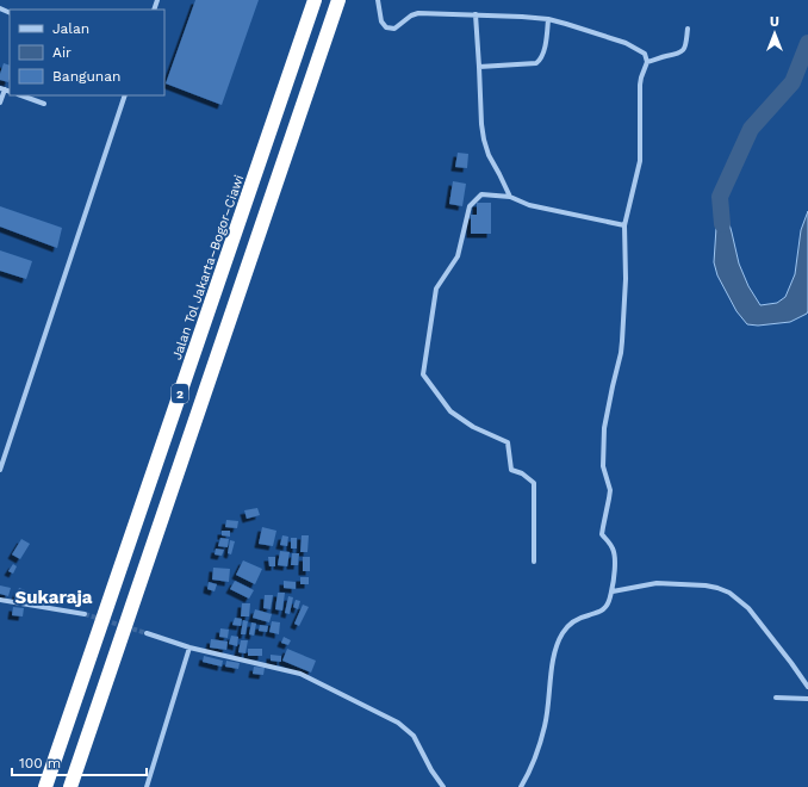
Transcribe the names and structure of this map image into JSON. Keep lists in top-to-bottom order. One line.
{"streets":{"highway":["Jalan Tol Jakarta–Bogor–Ciawi","2"]},"districts":["Sukaraja"],"legend":["Jalan","Air","Bangunan"],"scale_bar":"100 m","north":"top"}
